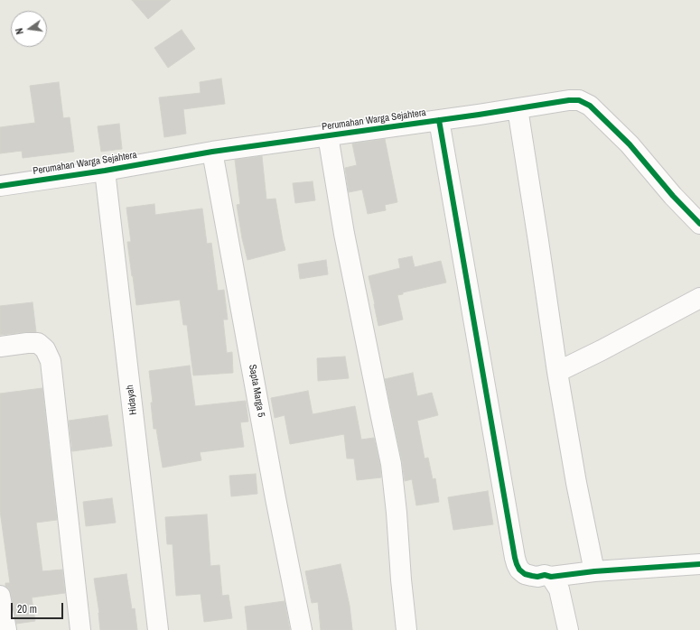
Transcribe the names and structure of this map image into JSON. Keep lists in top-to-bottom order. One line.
{"streets":{"street":["Perumahan Warga Sejahtera","Sapta Marga 5","Hidayah"]},"crossings":[["Perumahan Warga Sejahtera","Sapta Marga 5"],["Perumahan Warga Sejahtera","Hidayah"]],"scale_bar":"20 m","north":"left"}
